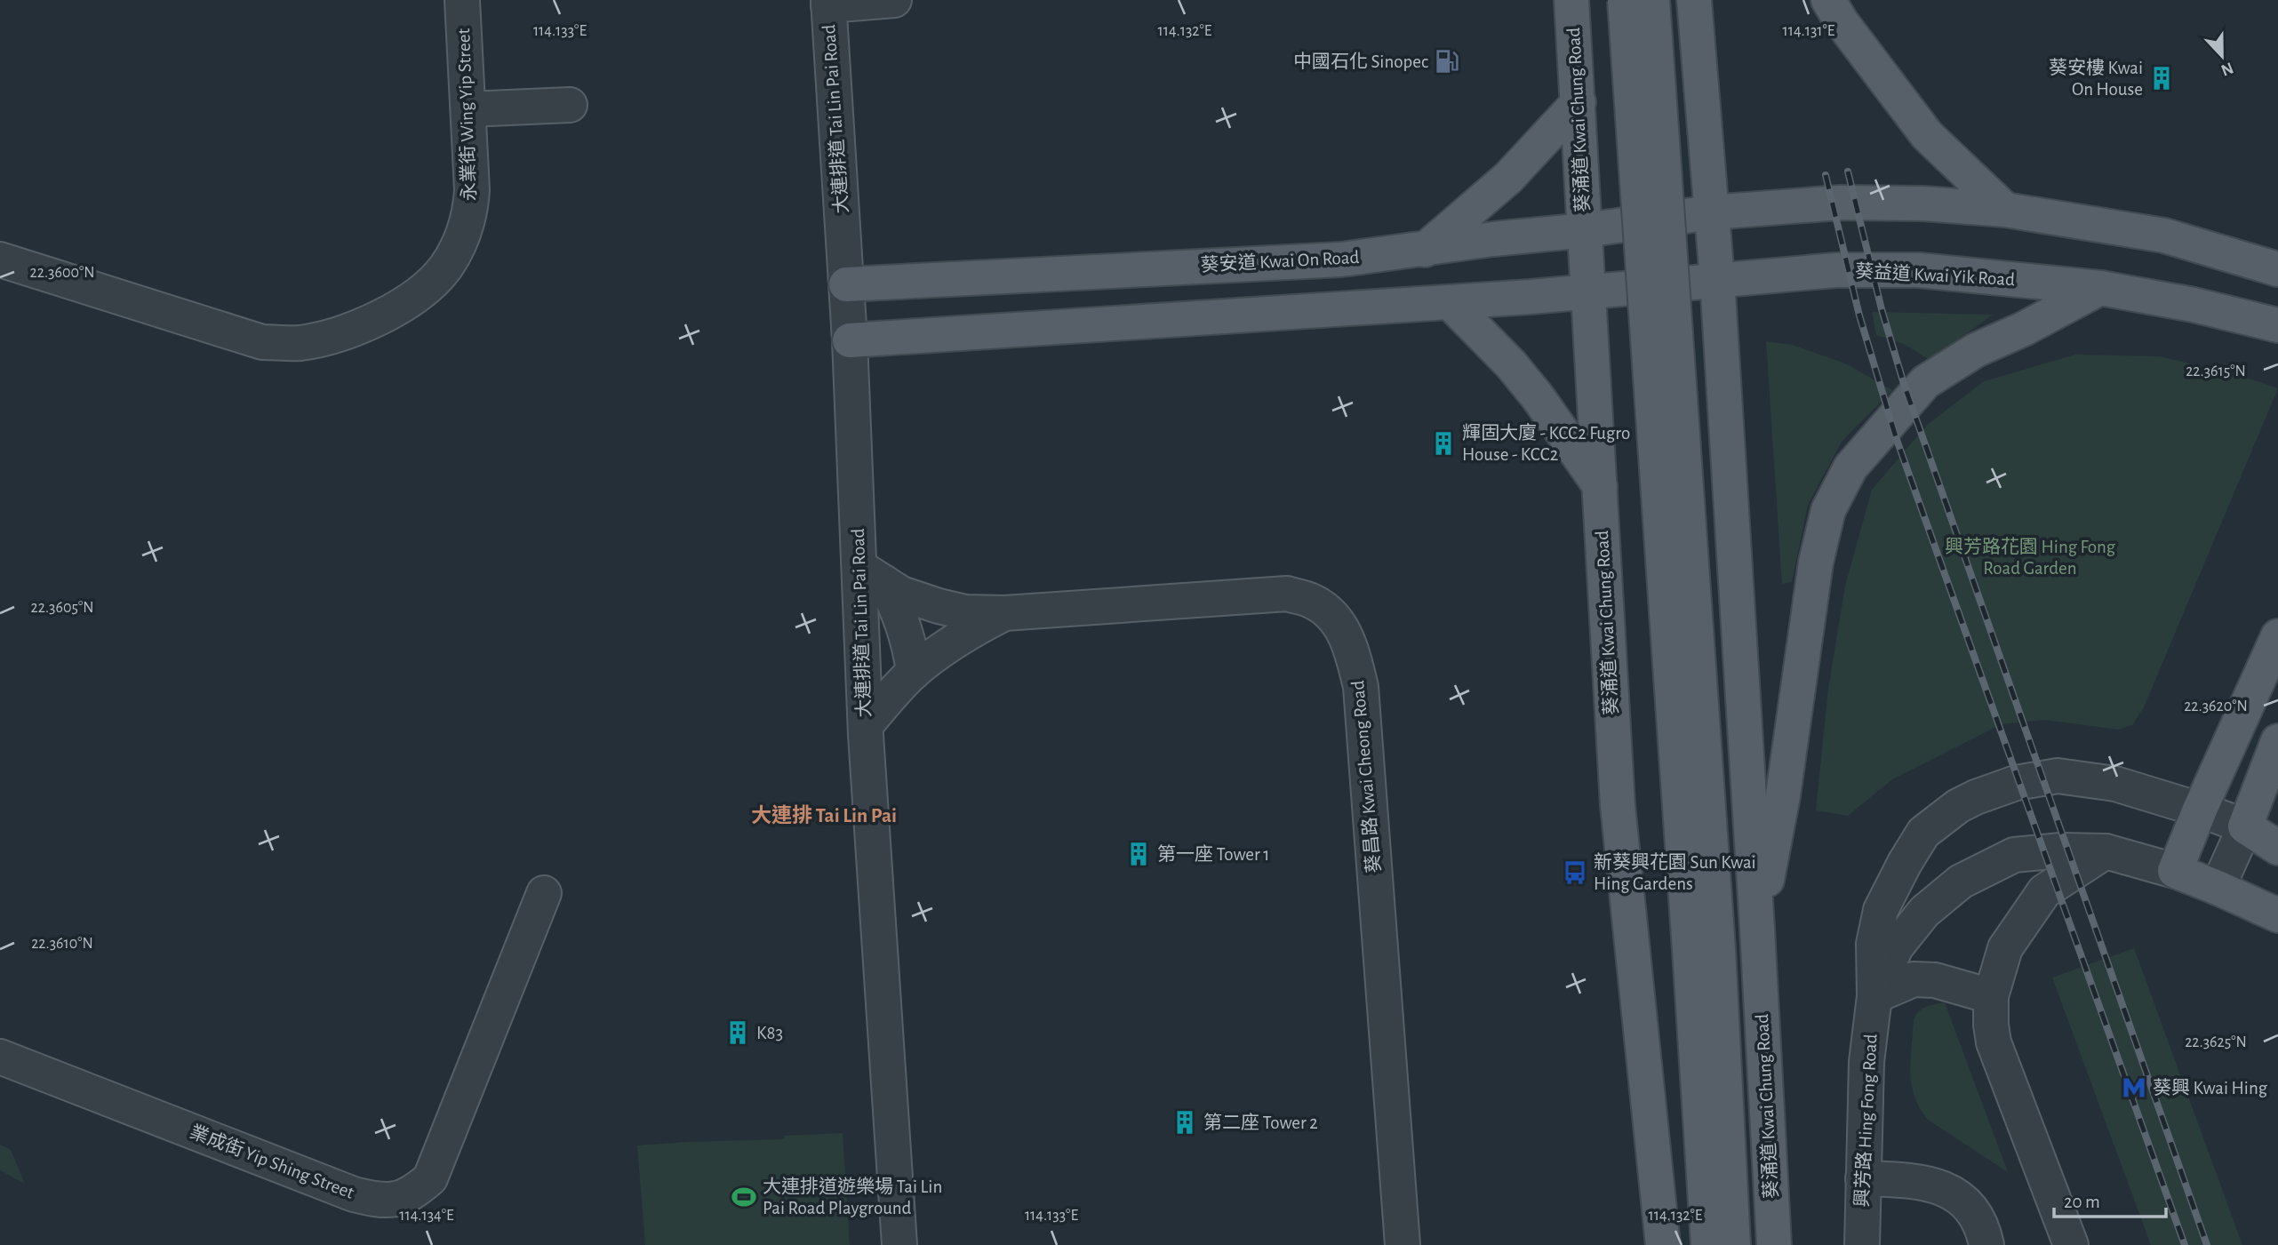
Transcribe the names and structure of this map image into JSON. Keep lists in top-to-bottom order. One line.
{"streets":{"main road":["葵涌道 Kwai Chung Road","葵安道 Kwai On Road","葵益道 Kwai Yik Road","興芳路 Hing Fong Road"],"street":["永業街 Wing Yip Street","大連排道 Tai Lin Pai Road","葵昌路 Kwai Cheong Road","業成街 Yip Shing Street"]},"crossings":[["大連排道 Tai Lin Pai Road","葵安道 Kwai On Road"],["大連排道 Tai Lin Pai Road","葵昌路 Kwai Cheong Road"],["葵涌道 Kwai Chung Road","葵安道 Kwai On Road"],["葵涌道 Kwai Chung Road","葵益道 Kwai Yik Road"]],"districts":["大連排 Tai Lin Pai"],"parks":["興芳路花園 Hing Fong Road Garden"],"places":{"fuel station":["中國石化 Sinopec"],"building":["葵安樓 Kwai On House","輝固大廈 - KCC2 Fugro House - KCC2","第一座 Tower 1","K83","第二座 Tower 2"],"bus stop":["新葵興花園 Sun Kwai Hing Gardens"],"metro station":["葵興 Kwai Hing"],"sports":["大連排道遊樂場 Tai Lin Pai Road Playground"]},"scale_bar":"20 m","north":"bottom","coordinates":["114.133°E","114.132°E","114.131°E","22.3600°N","22.3615°N","22.3605°N","22.3620°N","22.3610°N","22.3625°N","114.134°E"]}
